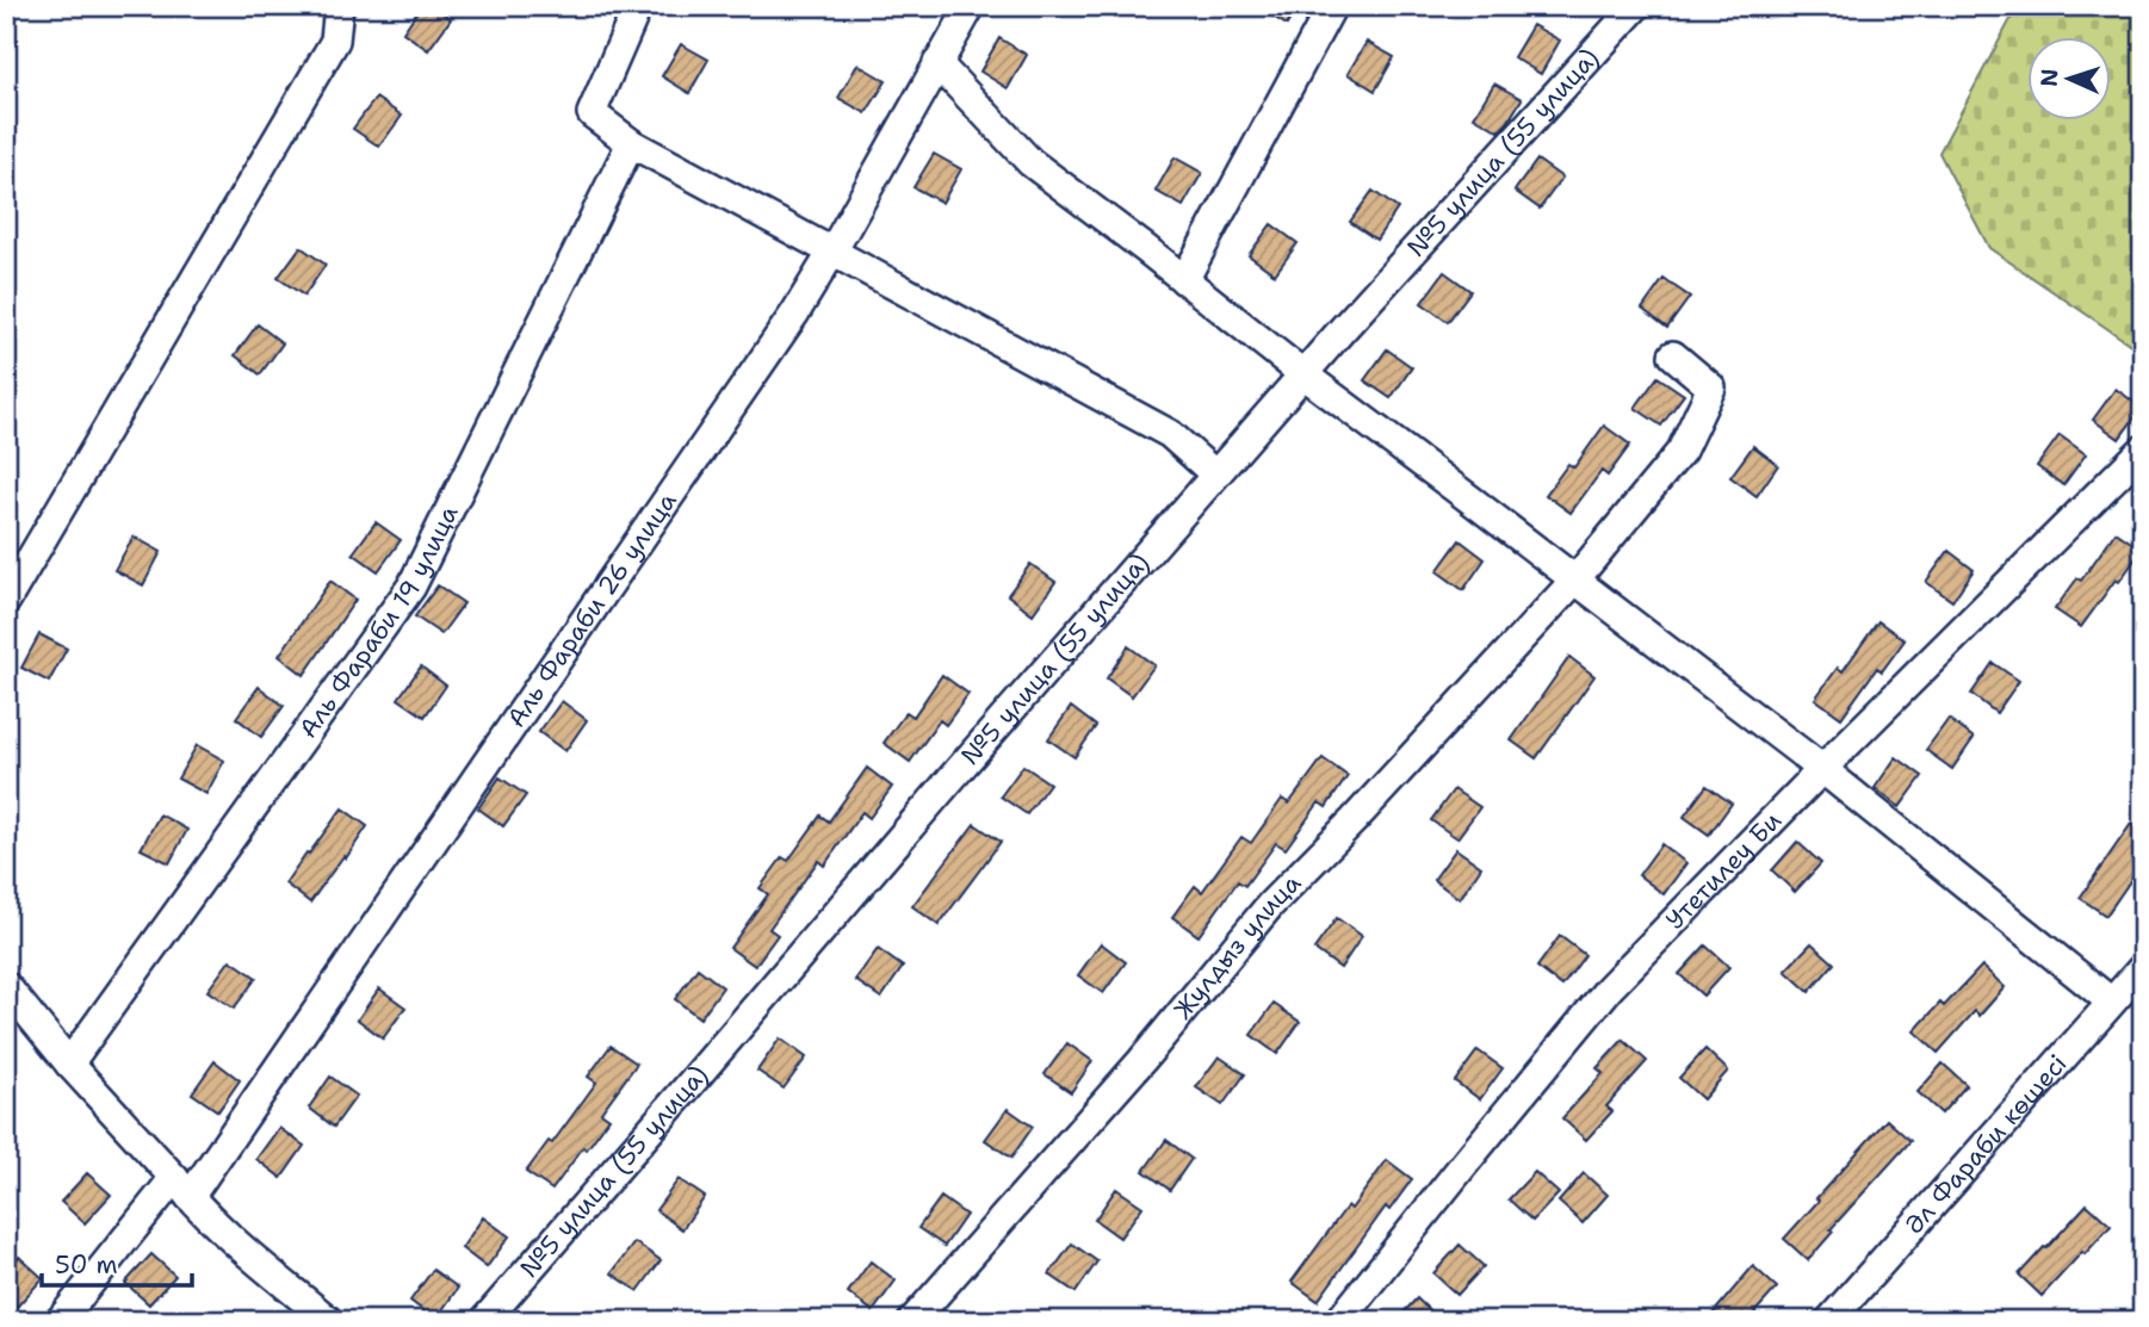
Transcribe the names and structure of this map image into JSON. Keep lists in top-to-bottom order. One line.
{"streets":{"street":["№5 улица (55 улица)","Аль Фараби 26 улица","Аль Фараби 19 улица","Утетилеу Би","Жулдыз улица","Әл Фараби көшесі"]},"scale_bar":"50 m","north":"left"}
